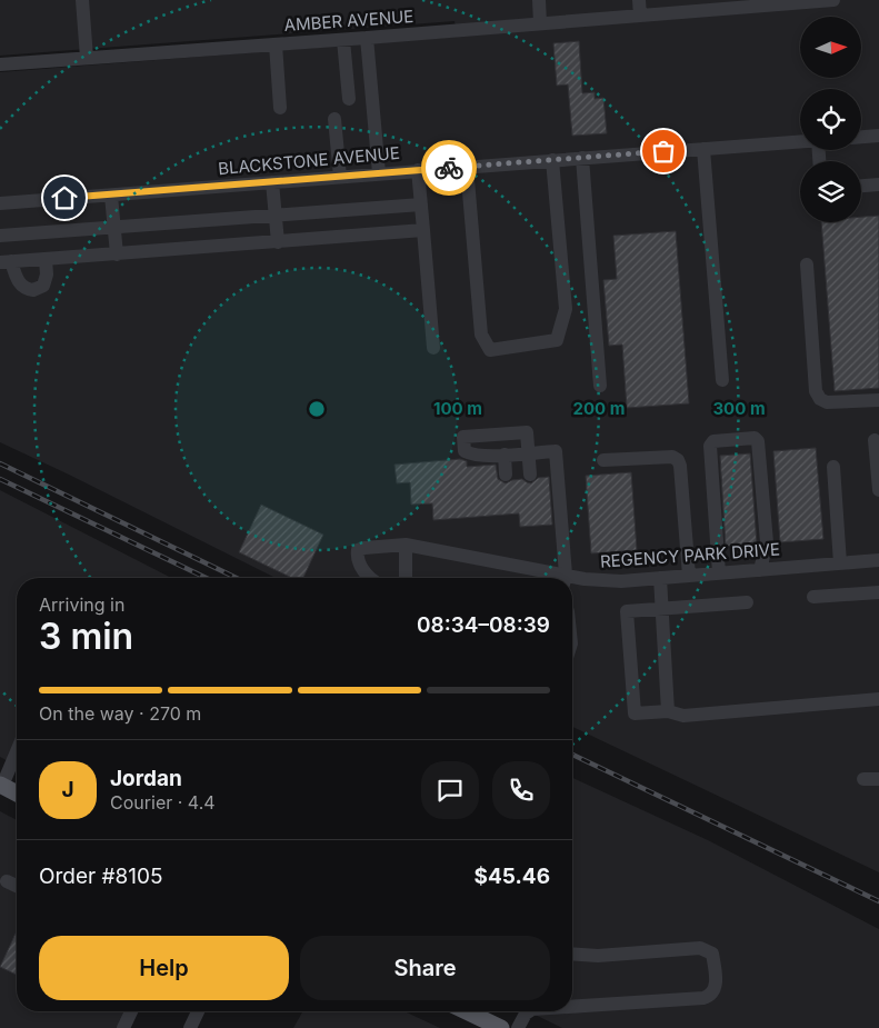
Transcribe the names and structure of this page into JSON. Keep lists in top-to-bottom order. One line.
{"streets":{"street":["AMBER AVENUE","BLACKSTONE AVENUE","REGENCY PARK DRIVE"]},"north":"right","page":{"heading":["3 min","Arriving in","08:34–08:39"],"panel":["Jordan","Courier · 4.4","Order #8105","$45.46"],"bar":"On the way · 270 m","round":"J","buttons":["Help","Share"]},"rings":["100 m","200 m","300 m"]}
